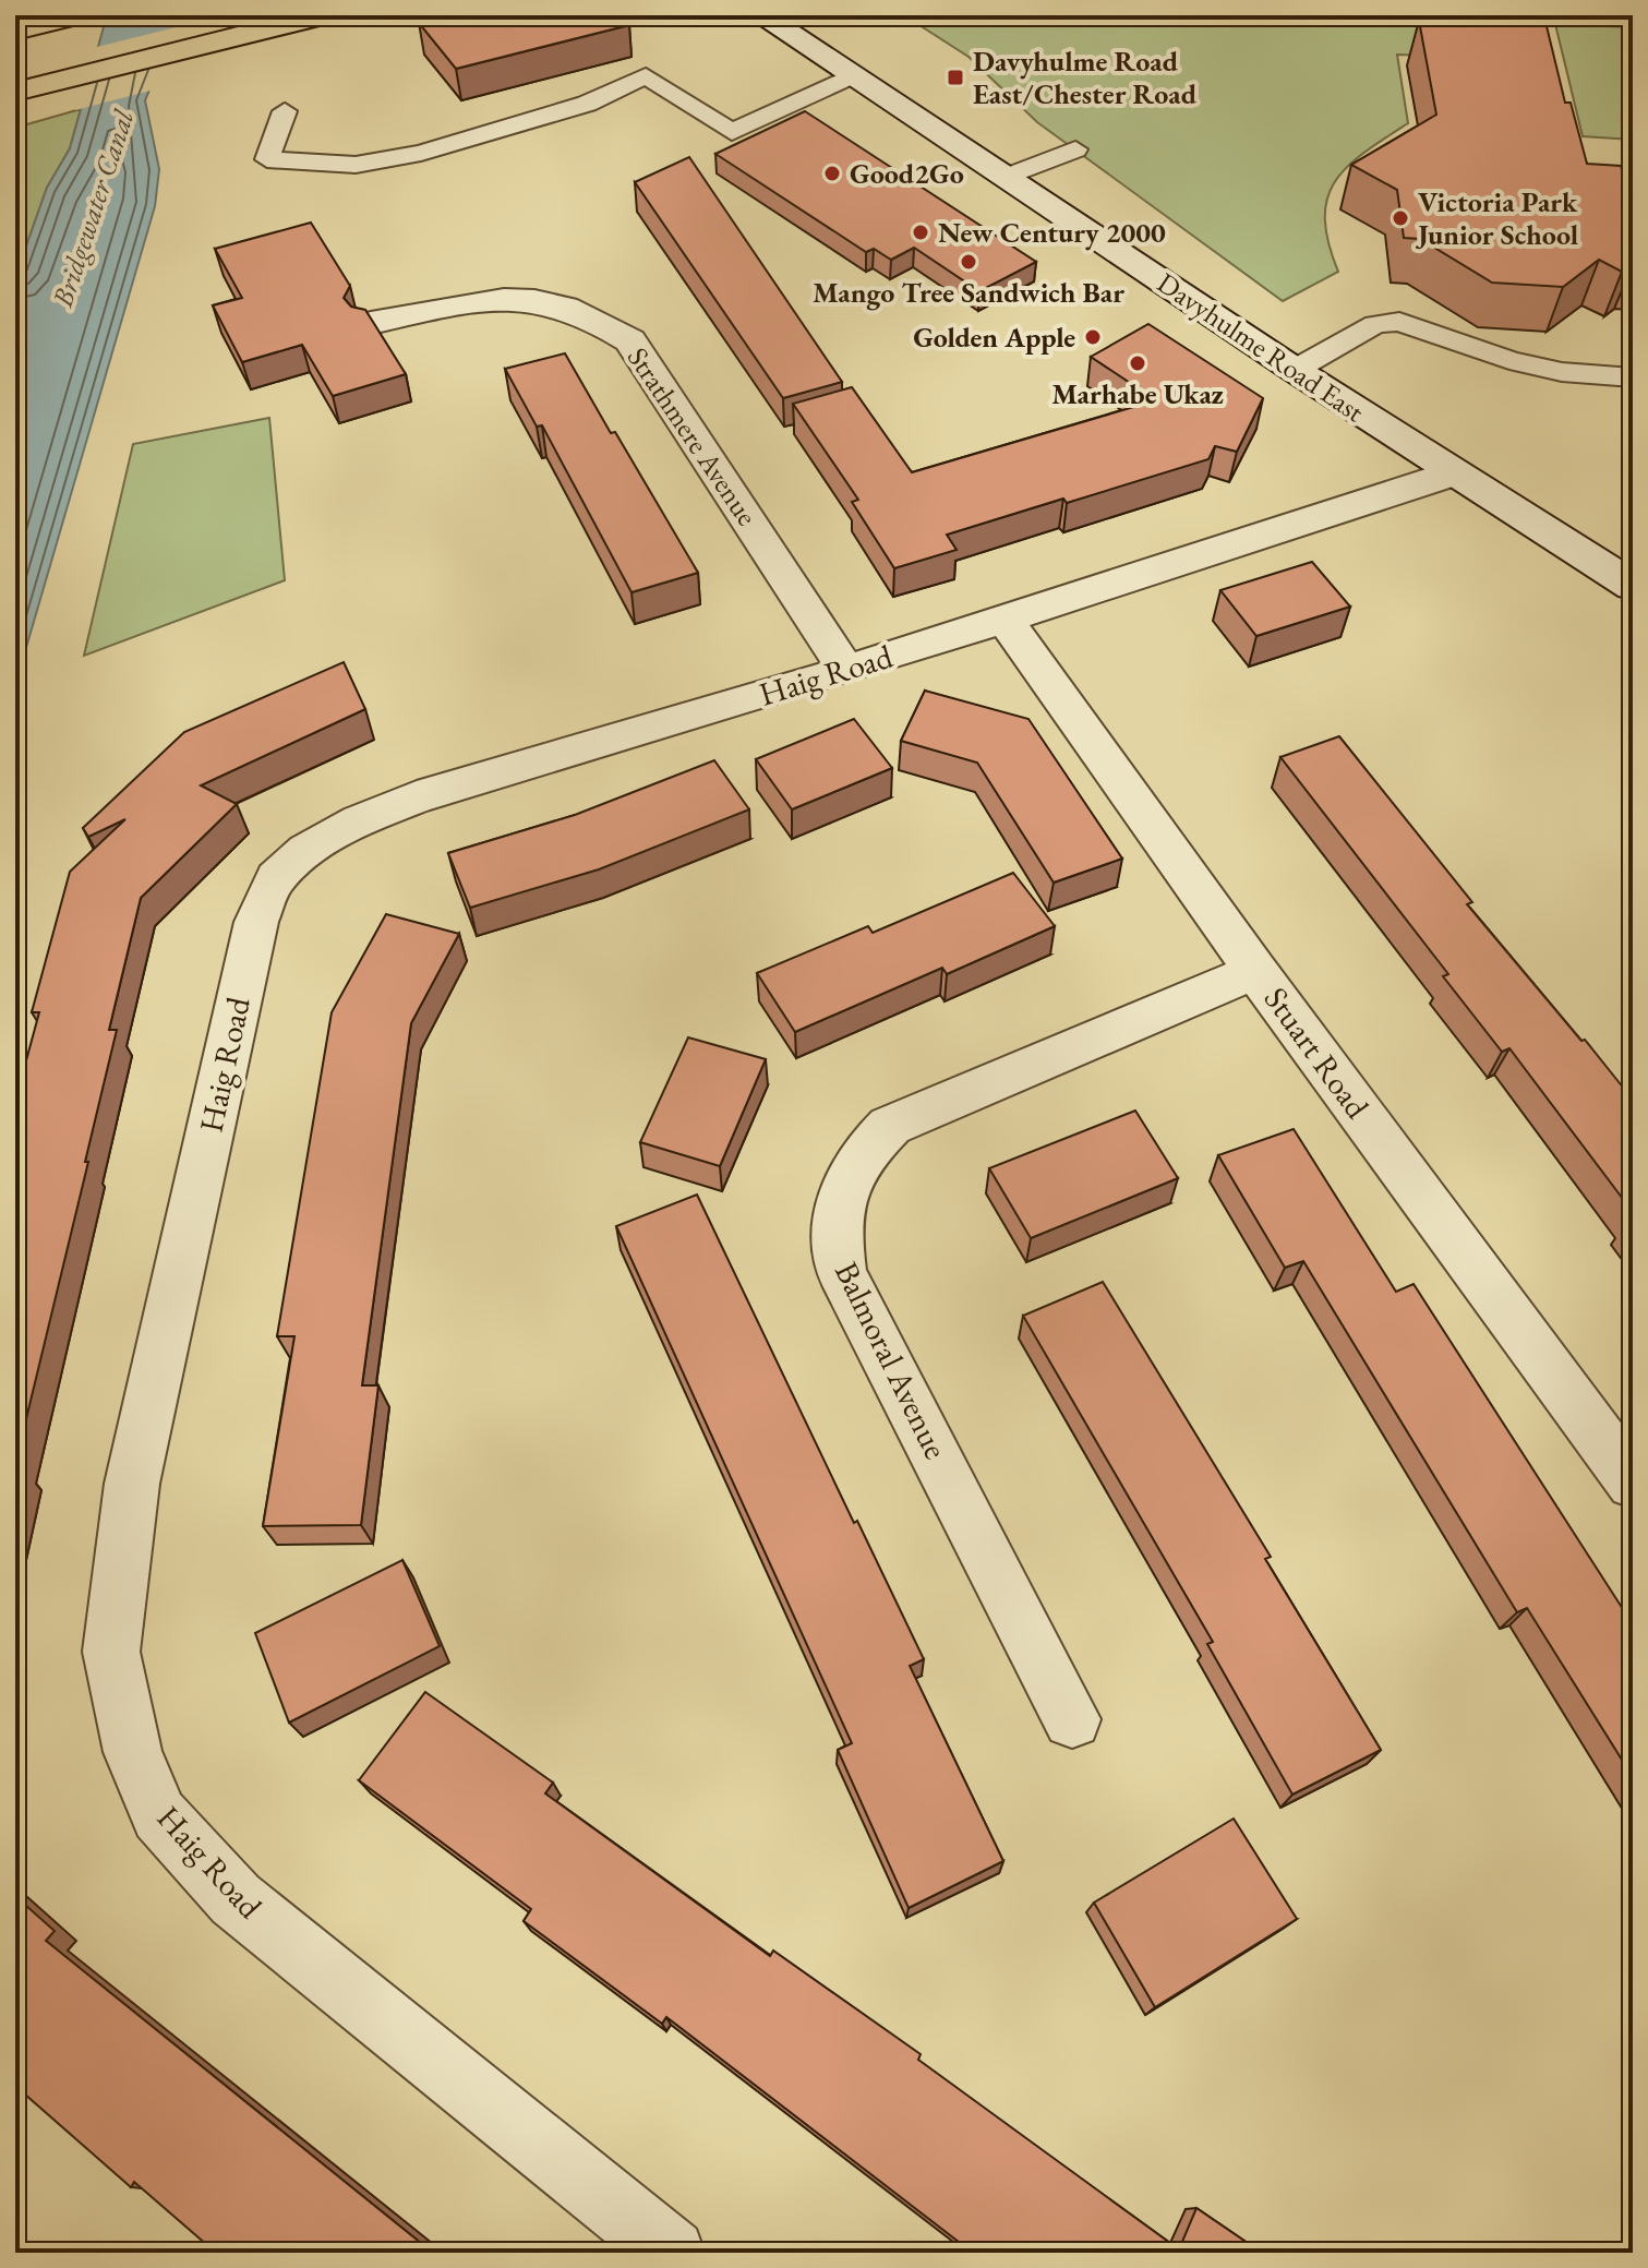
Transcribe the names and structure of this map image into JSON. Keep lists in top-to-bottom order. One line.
{"streets":{"street":["Davyhulme Road East","Strathmere Avenue","Haig Road","Stuart Road","Balmoral Avenue"]},"crossings":[["Davyhulme Road East","Haig Road"],["Strathmere Avenue","Haig Road"],["Haig Road","Stuart Road"],["Stuart Road","Balmoral Avenue"]],"water":["Bridgewater Canal"],"places":{"transit":["Davyhulme Road East/Chester Road"],"other":["Good2Go","Victoria Park Junior School","New Century 2000","Mango Tree Sandwich Bar","Golden Apple","Marhabe Ukaz"]}}
